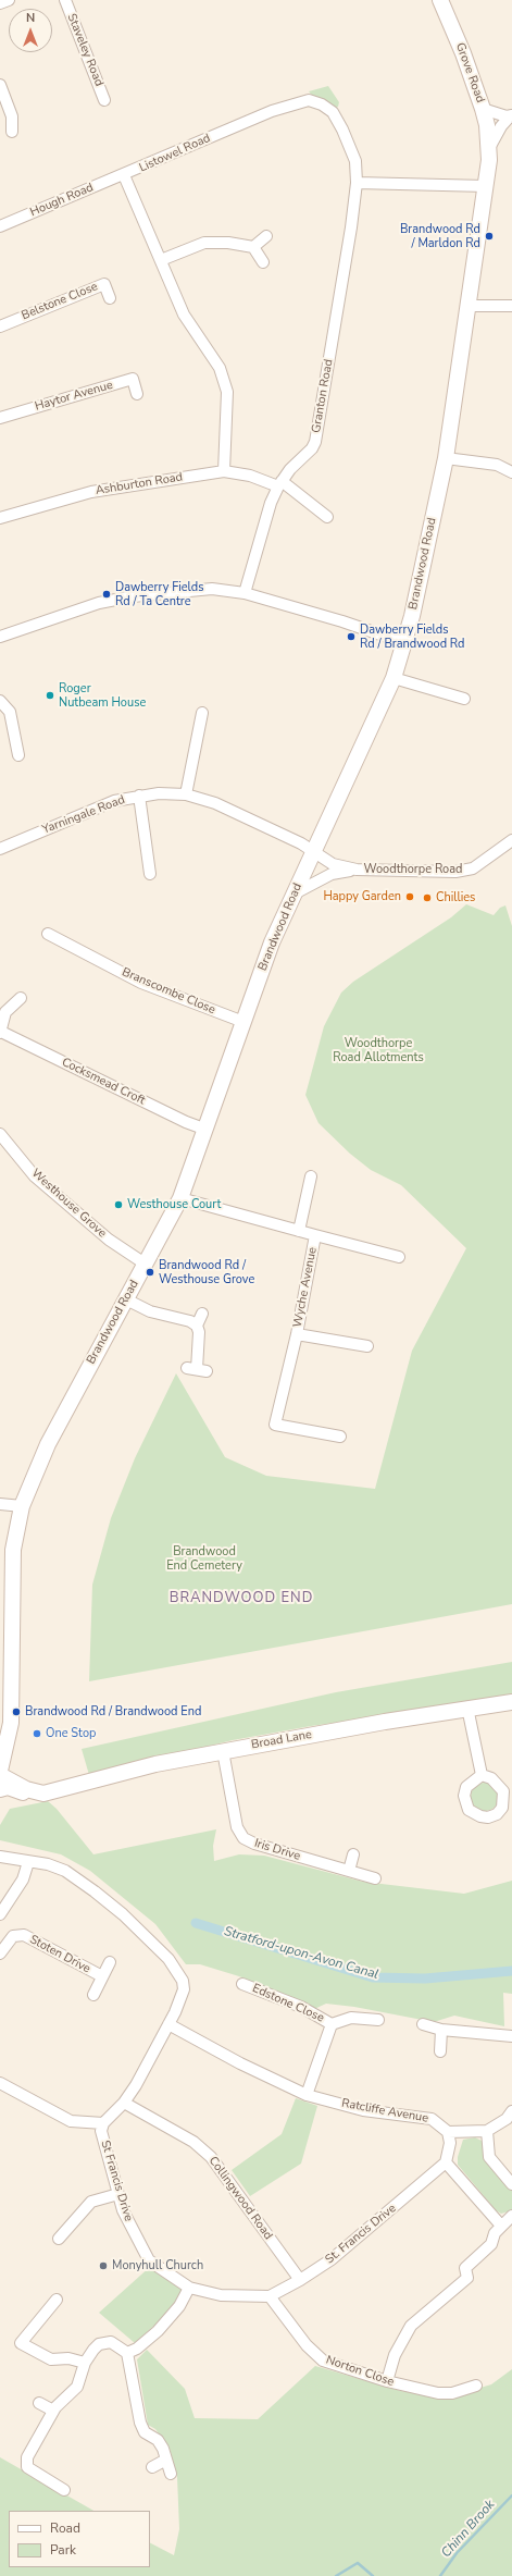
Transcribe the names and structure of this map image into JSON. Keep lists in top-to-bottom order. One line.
{"streets":{"street":["Staveley Road","Grove Road","Listowel Road","Hough Road","Belstone Close","Haytor Avenue","Granton Road","Ashburton Road","Brandwood Road","Yarningale Road","Woodthorpe Road","Branscombe Close","Cocksmead Croft","Westhouse Grove","Wyche Avenue","Broad Lane","Iris Drive","Stoten Drive","Edstone Close","Ratcliffe Avenue","St Francis Drive","Collingwood Road","St. Francis Drive","Norton Close"]},"crossings":[["Grove Road","Brandwood Road"],["Listowel Road","Hough Road"],["Listowel Road","Granton Road"],["Listowel Road","Ashburton Road"],["Granton Road","Ashburton Road"],["Brandwood Road","Yarningale Road"],["Brandwood Road","Woodthorpe Road"],["Brandwood Road","Branscombe Close"],["Brandwood Road","Cocksmead Croft"],["Brandwood Road","Westhouse Grove"],["Brandwood Road","Wyche Avenue"],["Brandwood Road","Broad Lane"],["Yarningale Road","Woodthorpe Road"],["Broad Lane","Iris Drive"],["Edstone Close","Ratcliffe Avenue"],["St Francis Drive","St. Francis Drive"],["St Francis Drive","Norton Close"],["Collingwood Road","St. Francis Drive"],["St. Francis Drive","Norton Close"]],"districts":["BRANDWOOD END"],"water":["Stratford-upon-Avon Canal","Chinn Brook"],"parks":["Woodthorpe Road Allotments","Brandwood End Cemetery"],"places":["Brandwood Rd / Marldon Rd","Dawberry Fields Rd / Ta Centre","Dawberry Fields Rd / Brandwood Rd","Roger Nutbeam House","Happy Garden","Chillies","Westhouse Court","Brandwood Rd / Westhouse Grove","Brandwood Rd / Brandwood End","One Stop","Monyhull Church"],"legend":["Road","Park"],"north":"top"}
